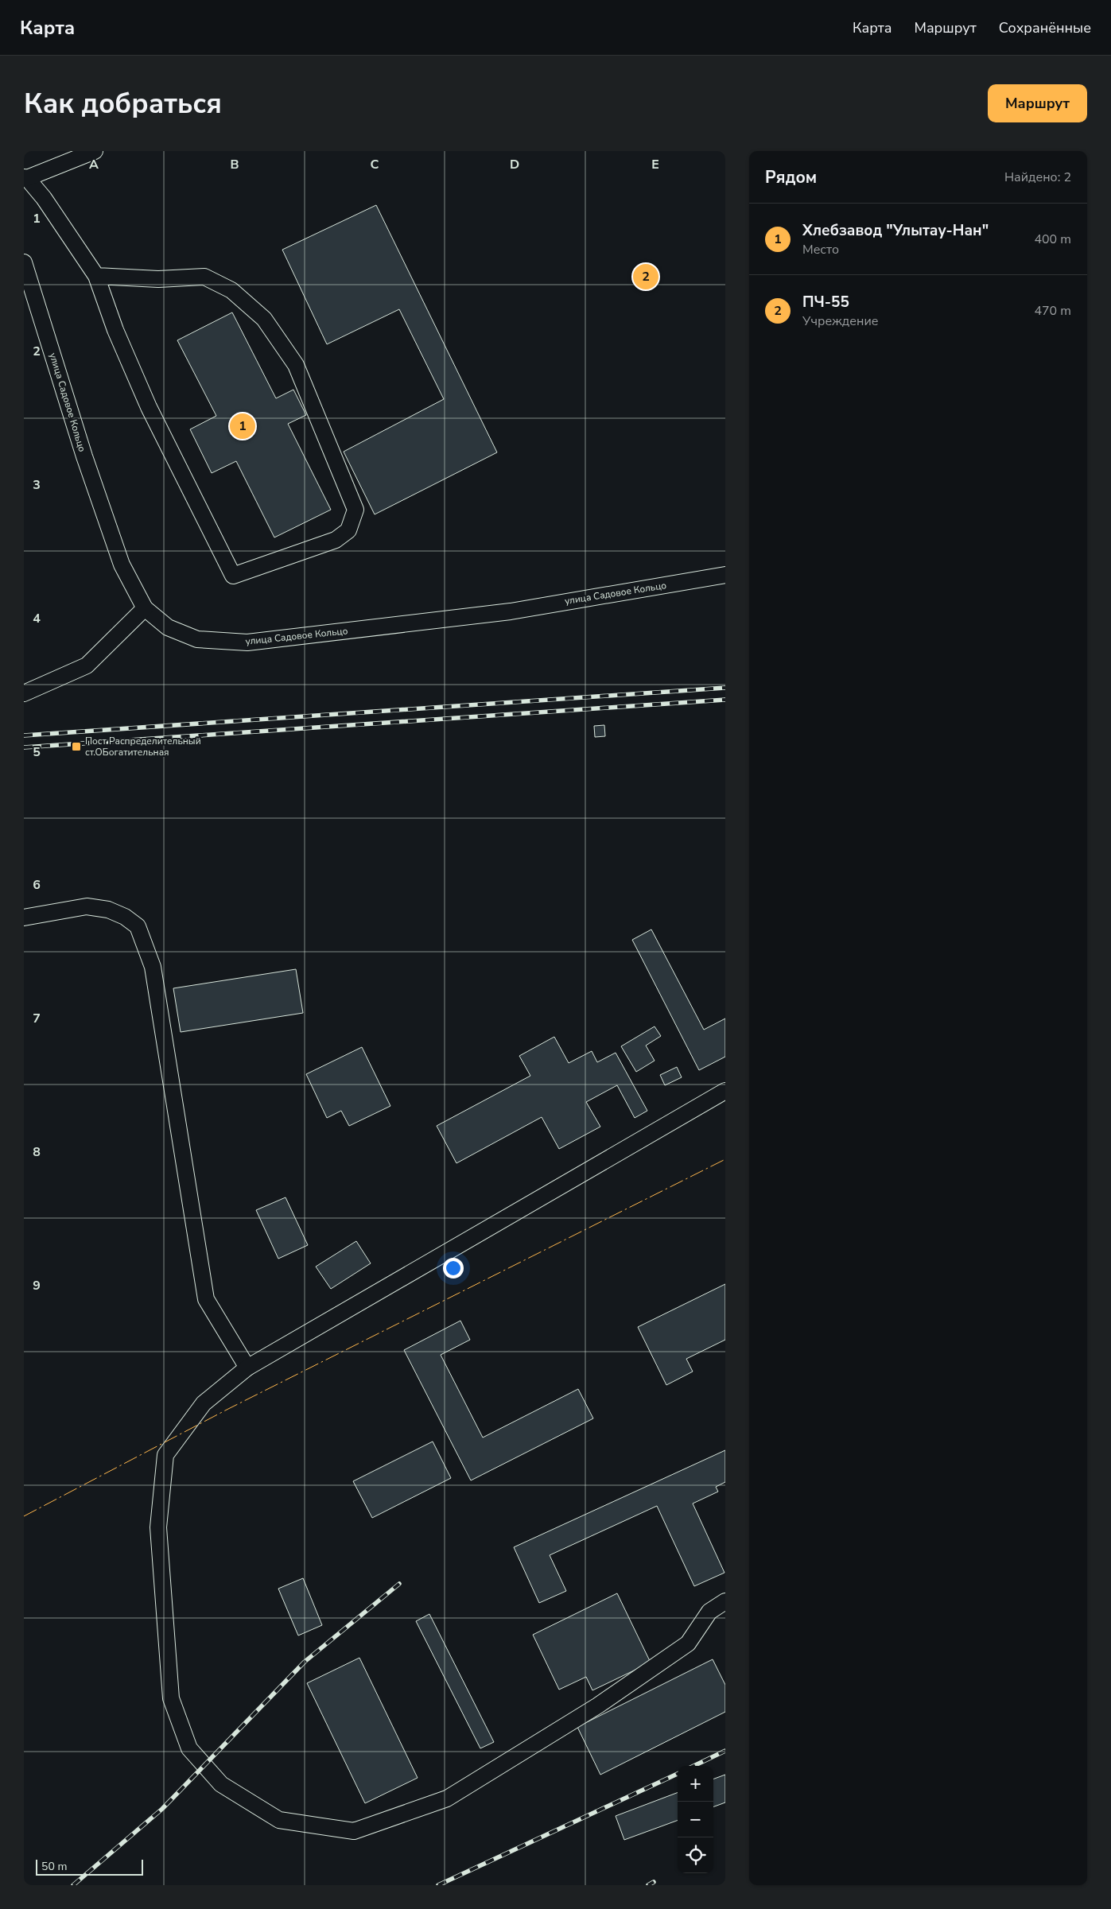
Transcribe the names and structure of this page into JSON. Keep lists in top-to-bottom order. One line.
{"streets":{"street":["улица Садовое Кольцо"]},"places":{"transit":["Пост Распределительный ст.ОБогатительная"]},"scale_bar":"50 m","page":{"header":"Карта","nav":["Карта","Маршрут","Сохранённые"],"buttons":"Маршрут","title":"Как добраться","heading":["Рядом","Найдено: 2"],"list":[{"mark":"1","name":"Хлебзавод \"Улытау-Нан\"","note":"Место","value":"400 m"},{"mark":"2","name":"ПЧ-55","note":"Учреждение","value":"470 m"}],"pins":["2","1"],"map_buttons":["+","−"],"scale":"50 m"},"grid":{"columns":["A","B","C","D","E"],"rows":["1","2","3","4","5","6","7","8","9"]}}
